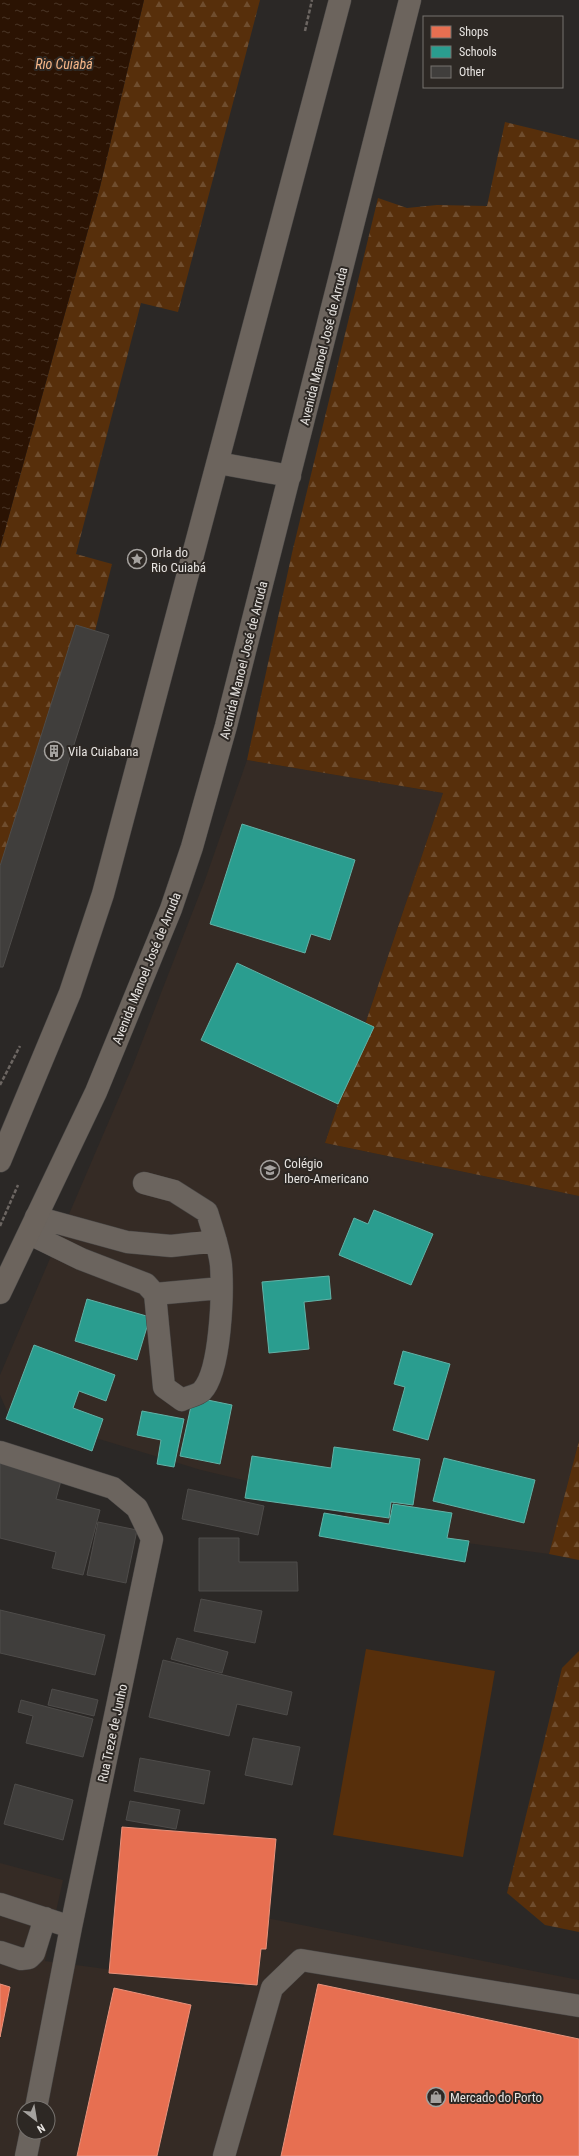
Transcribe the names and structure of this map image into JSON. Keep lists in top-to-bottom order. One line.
{"streets":{"main road":["Avenida Manoel José de Arruda"],"street":["Rua Treze de Junho"]},"water":["Rio Cuiabá"],"places":{"place":["Orla do Rio Cuiabá"],"building":["Vila Cuiabana"],"school or university":["Colégio Ibero-Americano"],"shop":["Mercado do Porto"]},"legend":["Shops","Schools","Other"],"north":"bottom right"}
